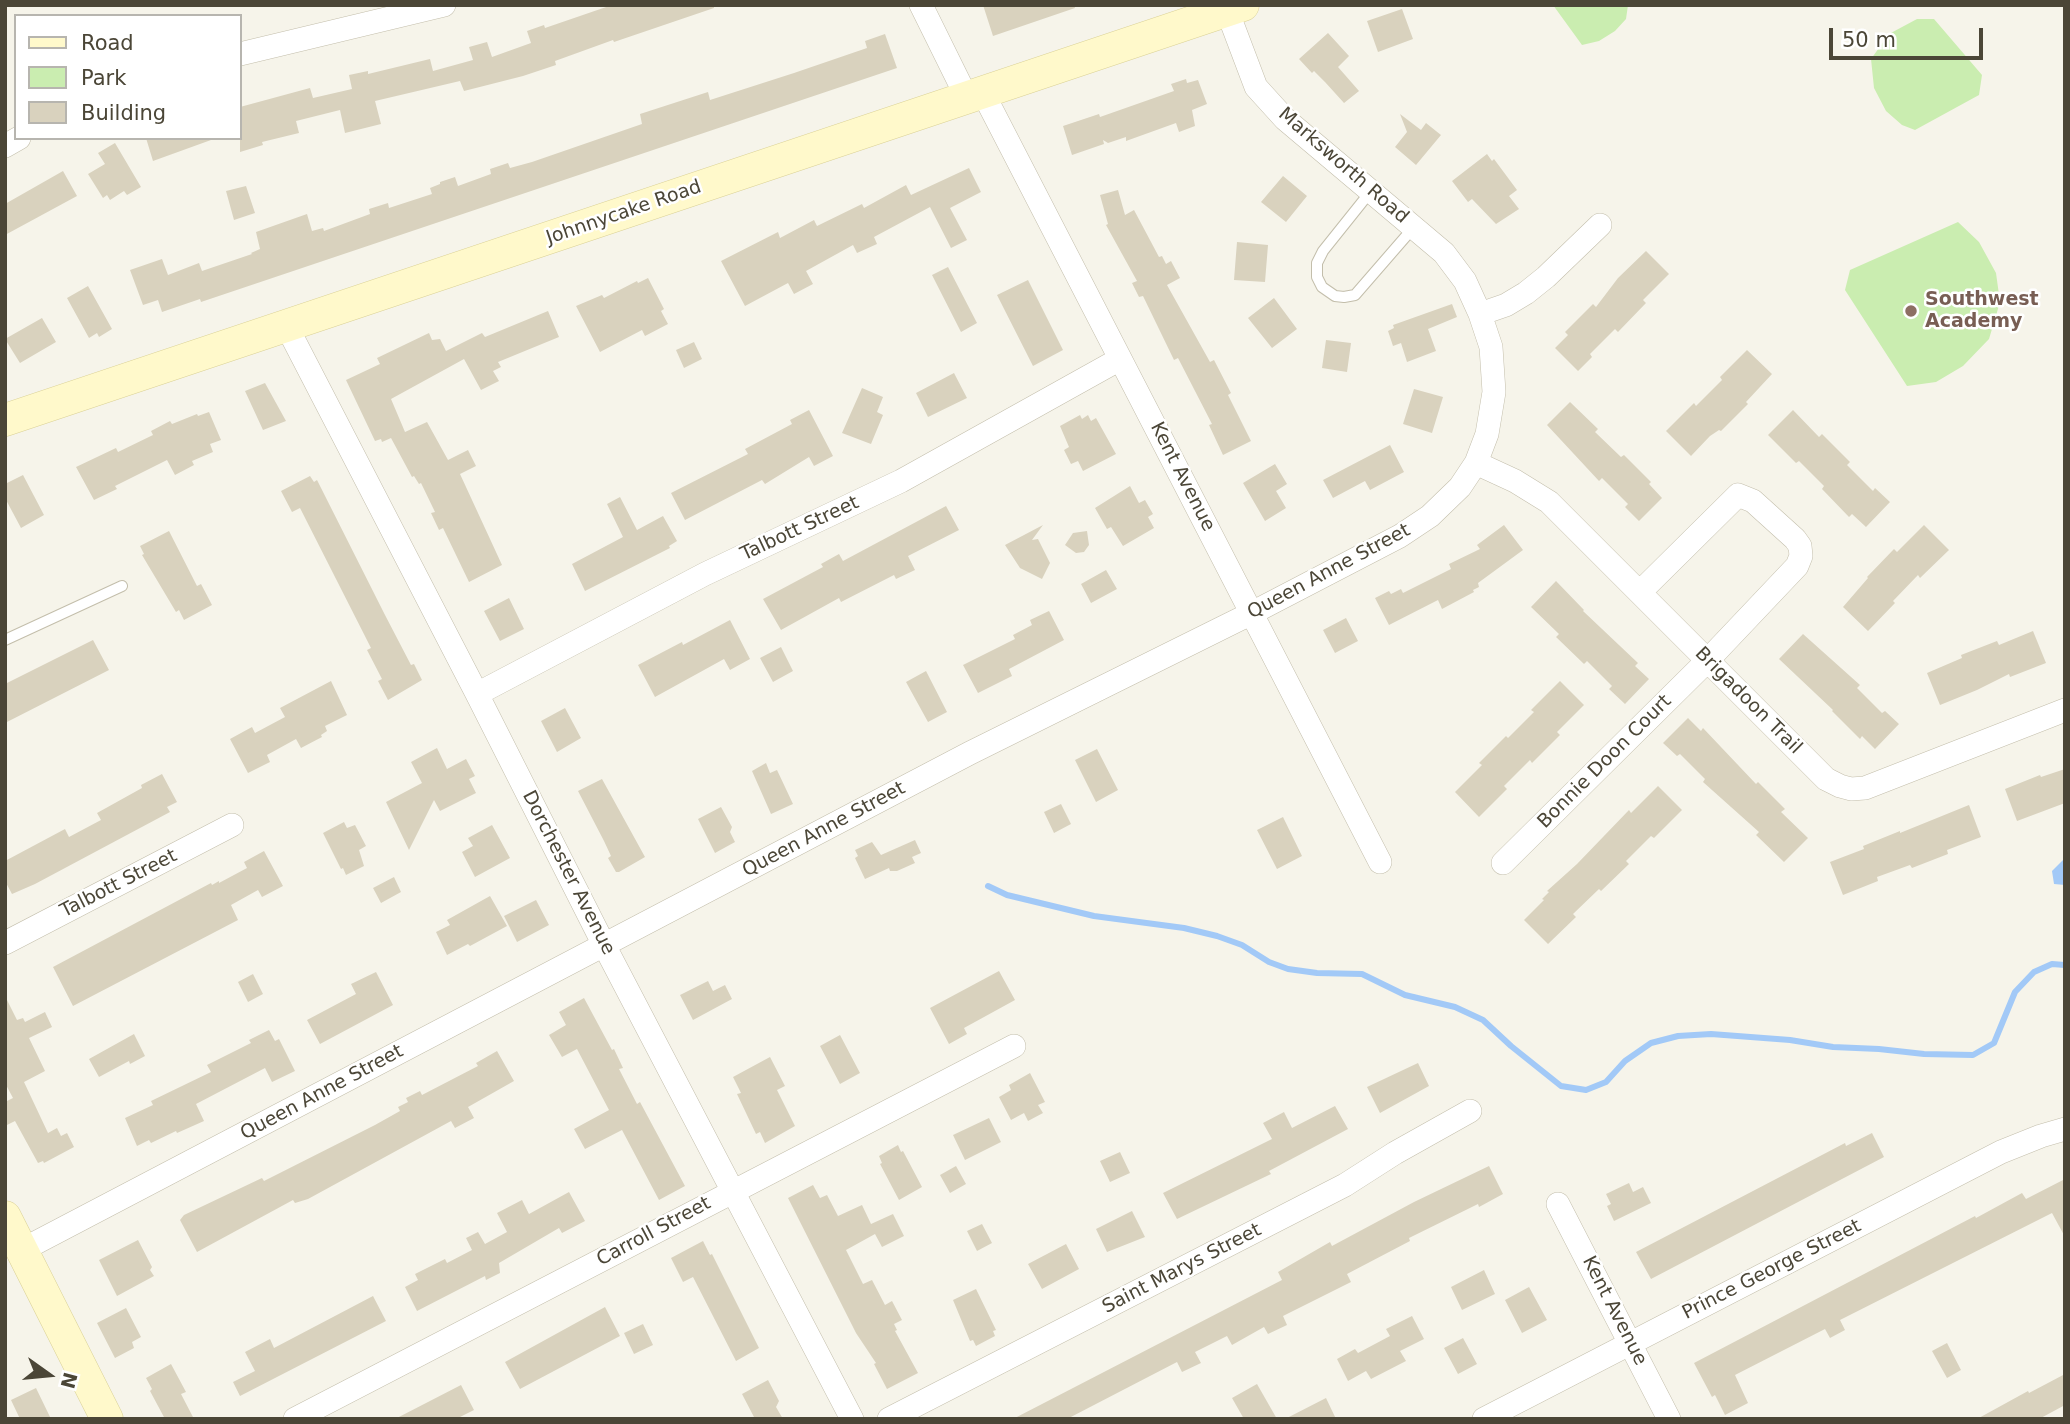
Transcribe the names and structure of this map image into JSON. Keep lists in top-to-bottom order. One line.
{"streets":{"main road":["Johnnycake Road"],"street":["Marksworth Road","Kent Avenue","Talbott Street","Queen Anne Street","Brigadoon Trail","Bonnie Doon Court","Dorchester Avenue","Carroll Street","Saint Marys Street","Prince George Street"]},"crossings":[["Marksworth Road","Johnnycake Road"],["Marksworth Road","Queen Anne Street"],["Johnnycake Road","Kent Avenue"],["Johnnycake Road","Dorchester Avenue"],["Kent Avenue","Talbott Street"],["Kent Avenue","Queen Anne Street"],["Kent Avenue","Prince George Street"],["Talbott Street","Dorchester Avenue"],["Queen Anne Street","Brigadoon Trail"],["Queen Anne Street","Dorchester Avenue"],["Brigadoon Trail","Bonnie Doon Court"],["Dorchester Avenue","Carroll Street"]],"places":["Southwest Academy"],"legend":["Road","Park","Building"],"scale_bar":"50 m","north":"right"}
